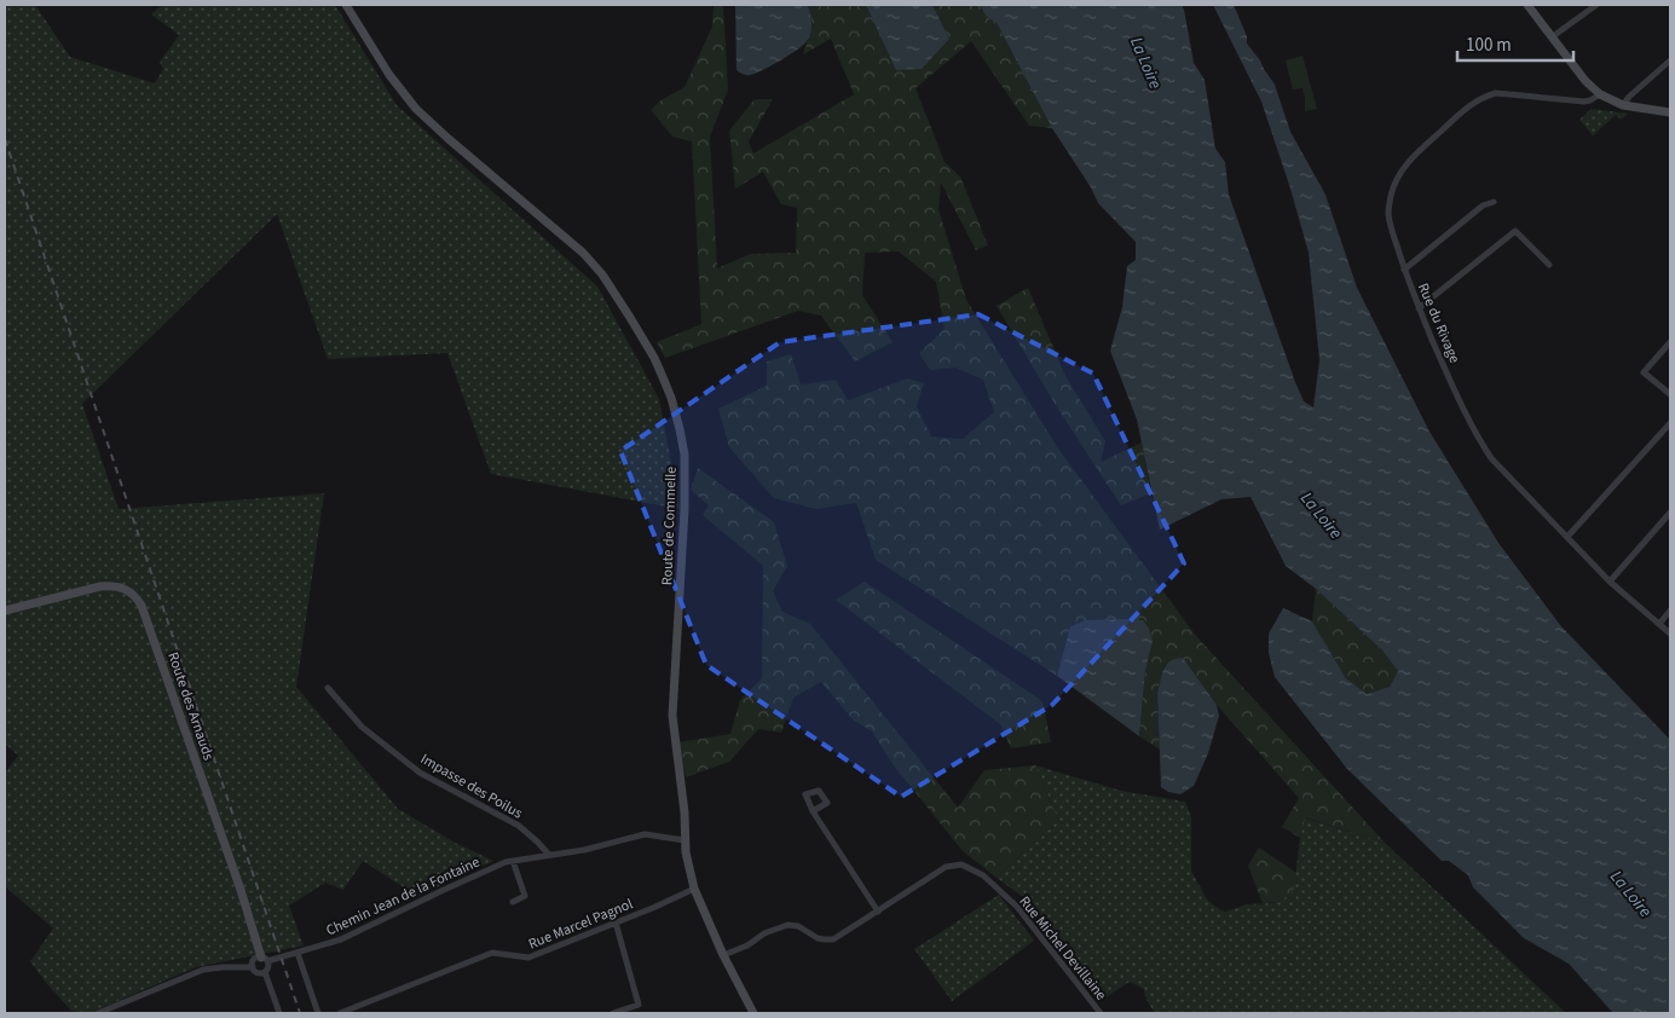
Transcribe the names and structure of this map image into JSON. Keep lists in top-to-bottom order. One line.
{"streets":{"street":["Rue du Rivage","Route de Commelle","Route des Arnauds","Impasse des Poilus","Chemin Jean de la Fontaine","Rue Marcel Pagnol","Rue Michel Devillaine"]},"crossings":[["Route de Commelle","Chemin Jean de la Fontaine"],["Route de Commelle","Rue Marcel Pagnol"],["Route de Commelle","Rue Michel Devillaine"],["Route des Arnauds","Chemin Jean de la Fontaine"],["Impasse des Poilus","Chemin Jean de la Fontaine"]],"water":["La Loire"],"scale_bar":"100 m"}
